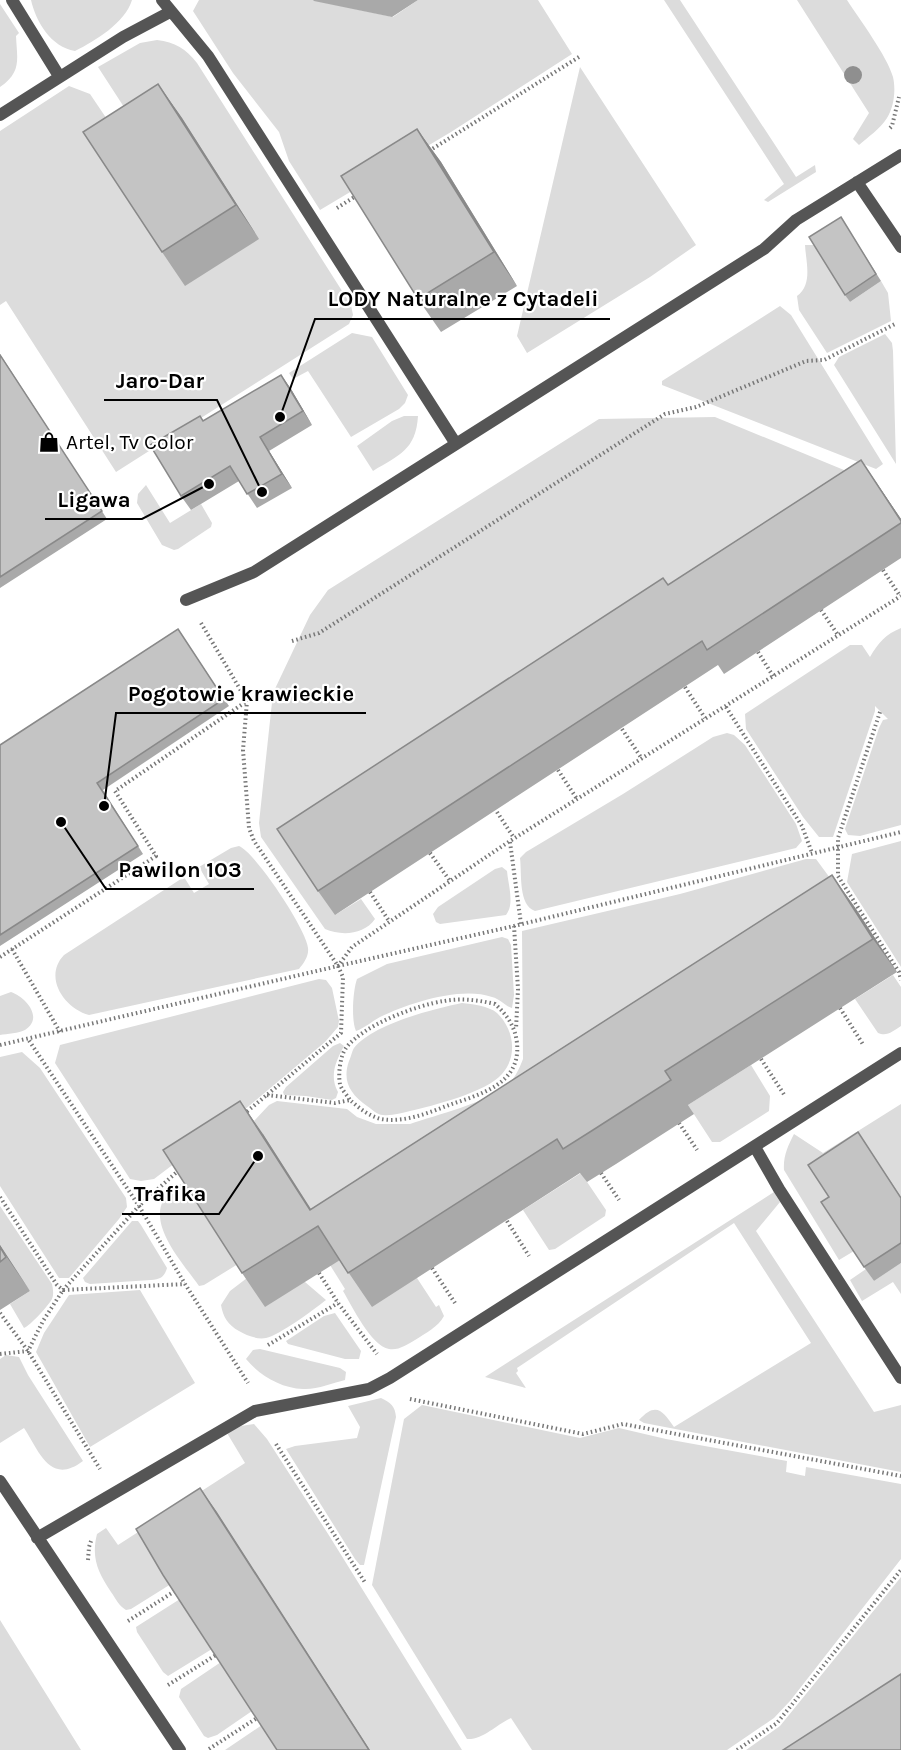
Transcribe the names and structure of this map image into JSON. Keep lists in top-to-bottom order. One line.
{"places":{"other":["LODY Naturalne z Cytadeli","Ligawa","Jaro-Dar","Pogotowie krawieckie","Pawilon 103","Trafika"],"shop":["Artel, Tv Color"]}}
